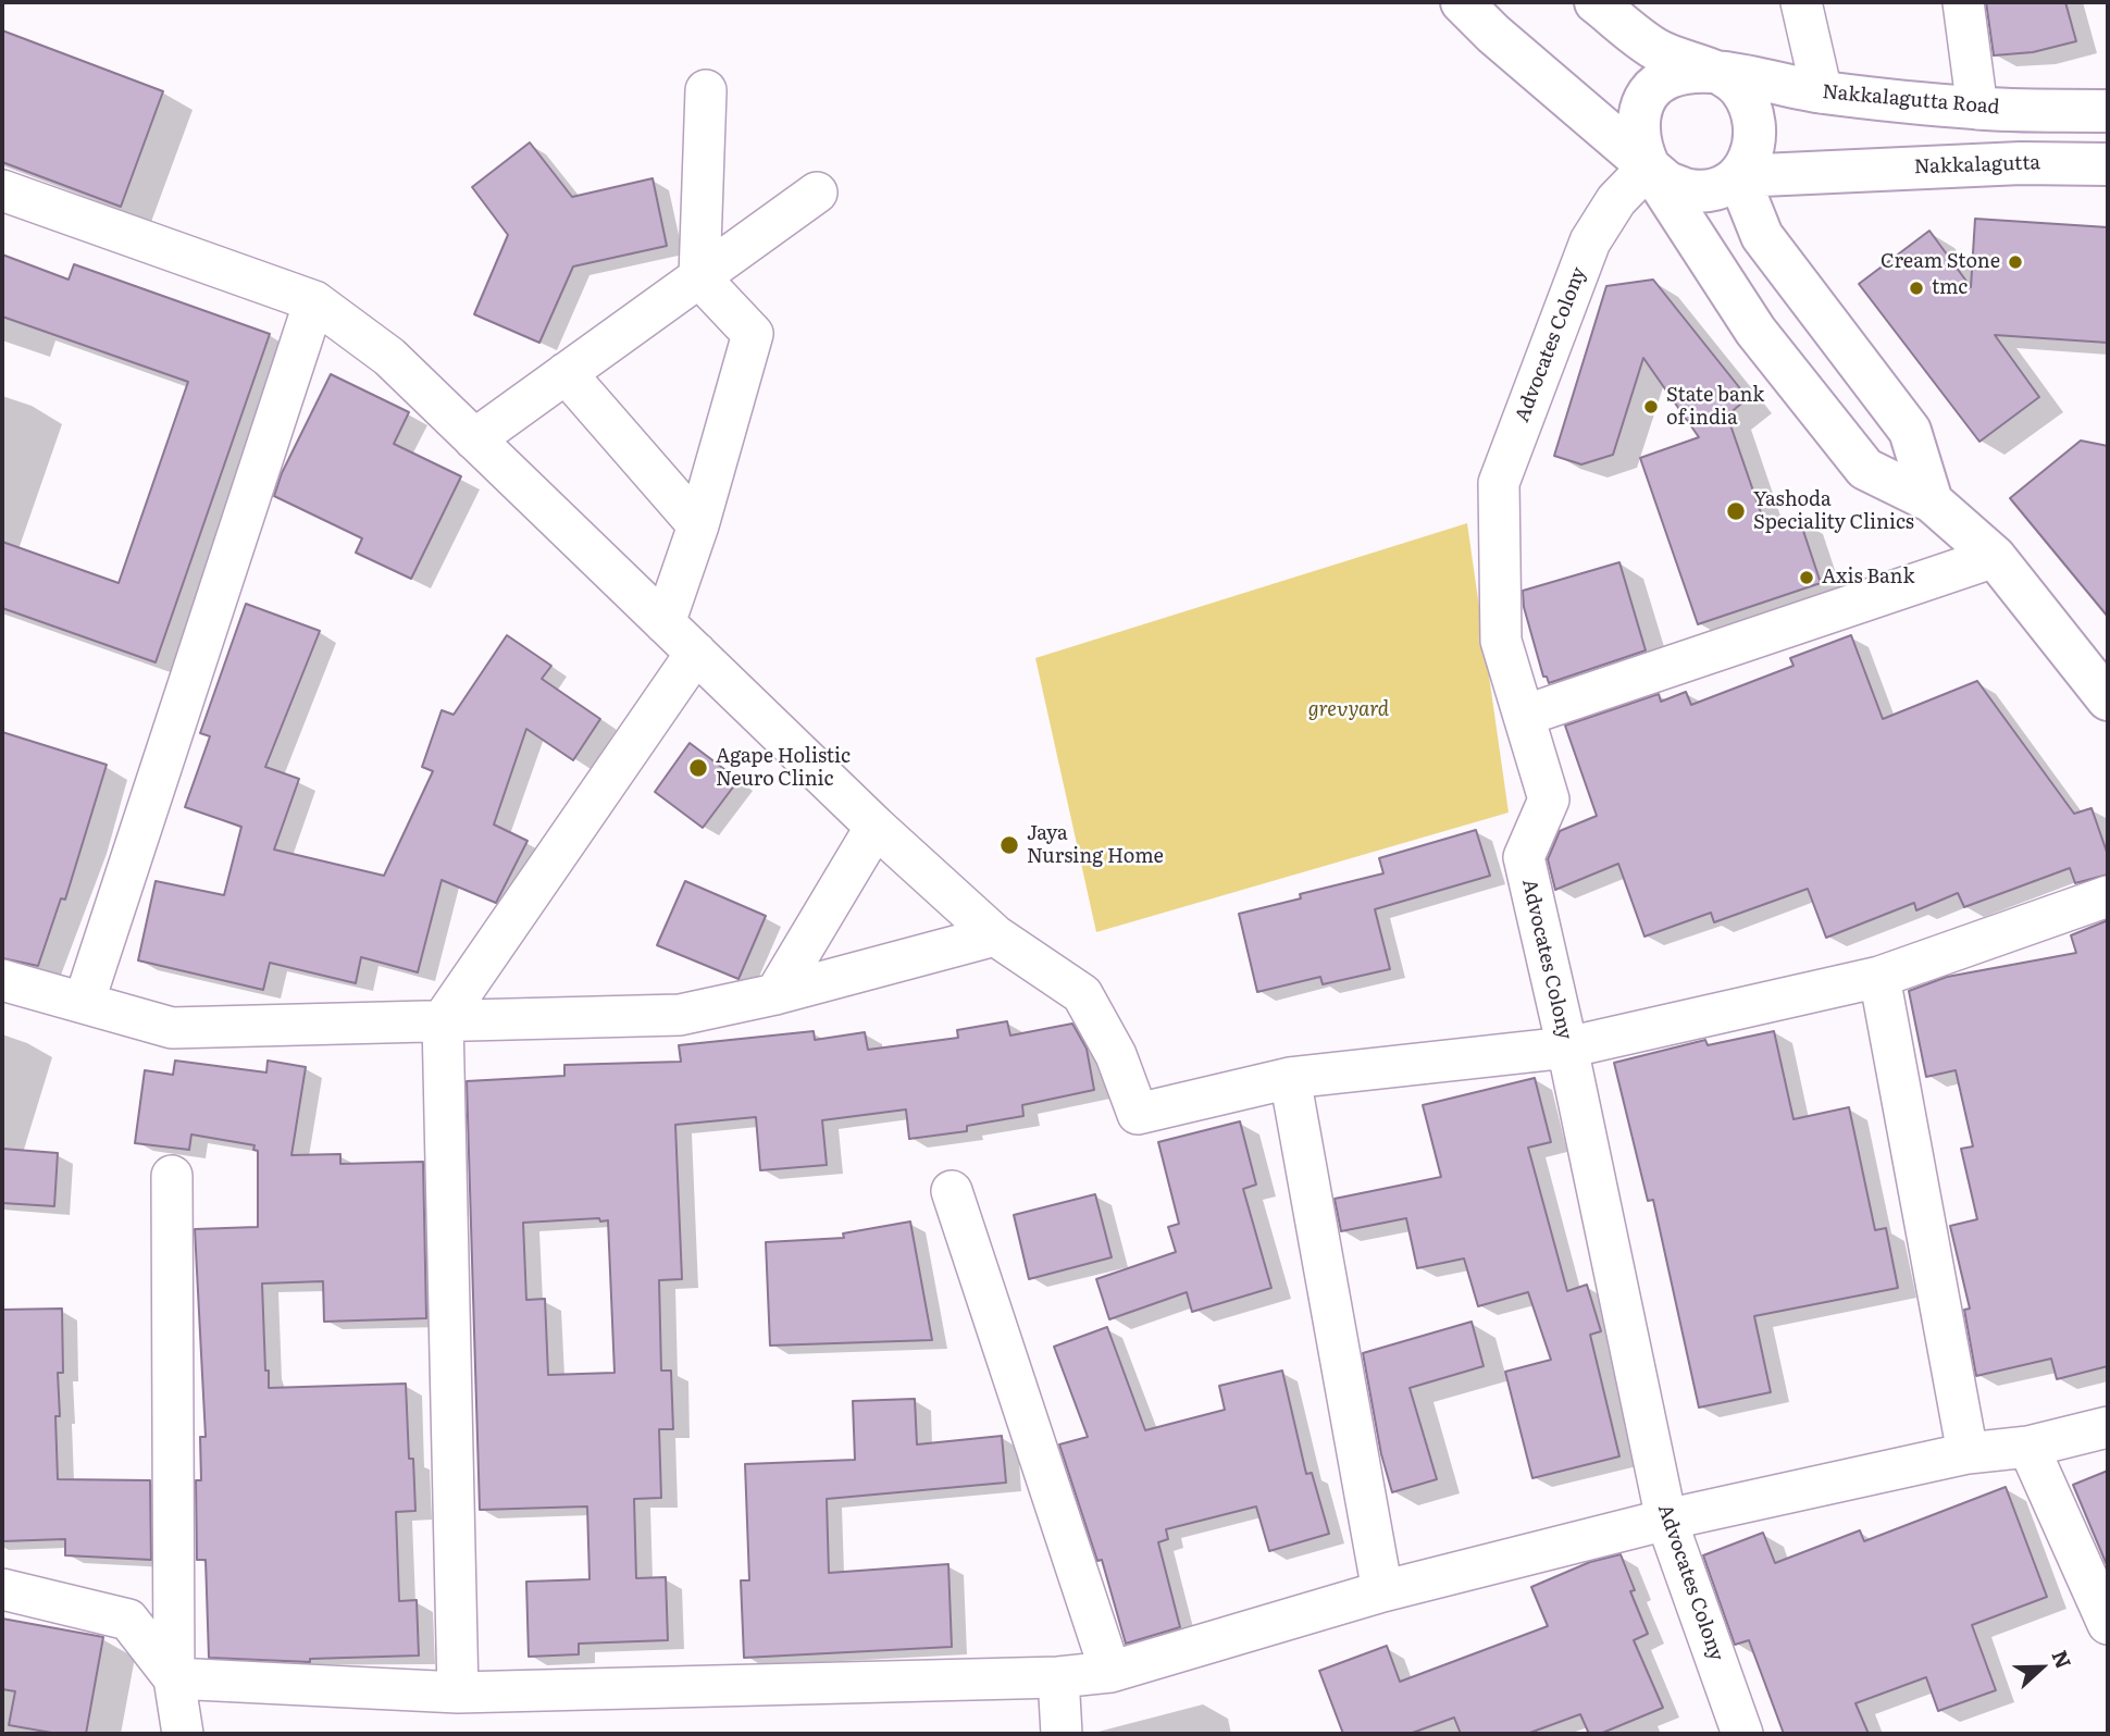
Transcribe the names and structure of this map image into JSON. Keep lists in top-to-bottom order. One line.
{"streets":{"main road":["Nakkalagutta Road","Nakkalagutta"],"street":["Advocates Colony"]},"crossings":[["Nakkalagutta Road","Nakkalagutta"],["Nakkalagutta Road","Advocates Colony"],["Nakkalagutta","Advocates Colony"]],"parks":["grevyard"],"places":["Cream Stone","tmc","State bank of india","Yashoda Speciality Clinics","Axis Bank","Agape Holistic Neuro Clinic","Jaya Nursing Home"],"north":"right"}
